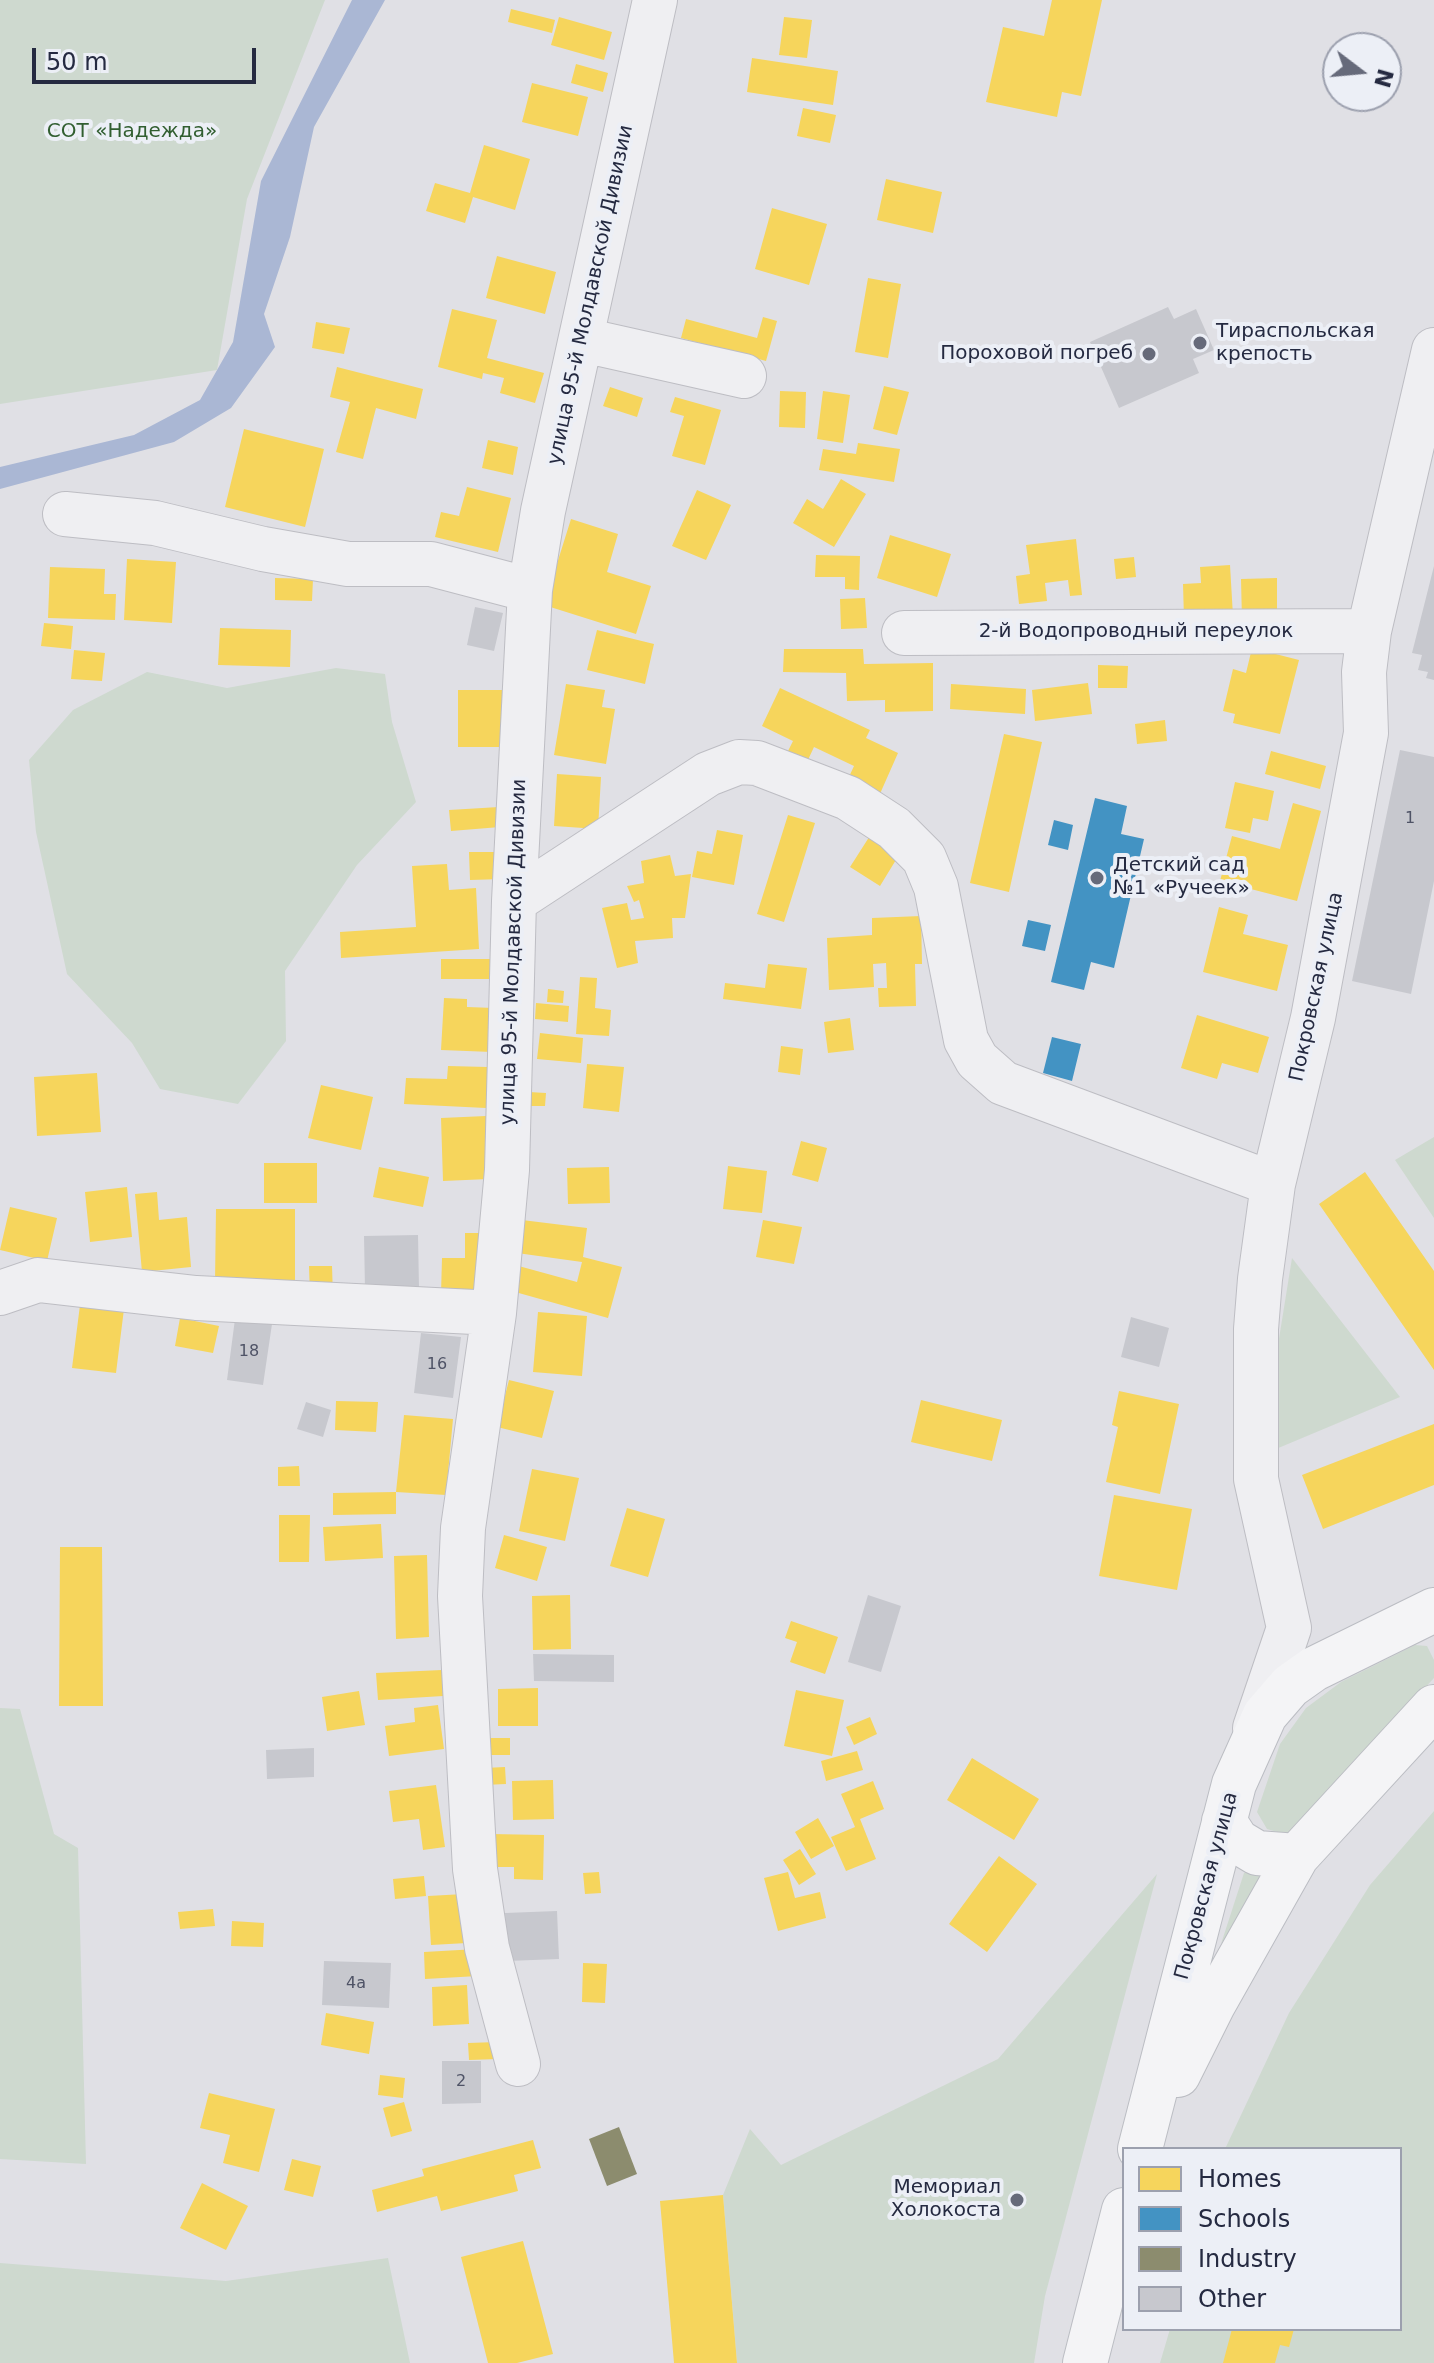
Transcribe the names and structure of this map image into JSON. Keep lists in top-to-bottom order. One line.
{"streets":{"main road":["Покровская улица"],"street":["улица 95-й Молдавской Дивизии","2-й Водопроводный переулок"]},"crossings":[["2-й Водопроводный переулок","Покровская улица"]],"parks":["СОТ «Надежда»"],"places":["Тираспольская крепость","Пороховой погреб","Детский сад №1 «Ручеек»","Мемориал Холокоста"],"house_numbers":["1","18","16","4а","2"],"legend":["Homes","Schools","Industry","Other"],"scale_bar":"50 m","north":"right"}
